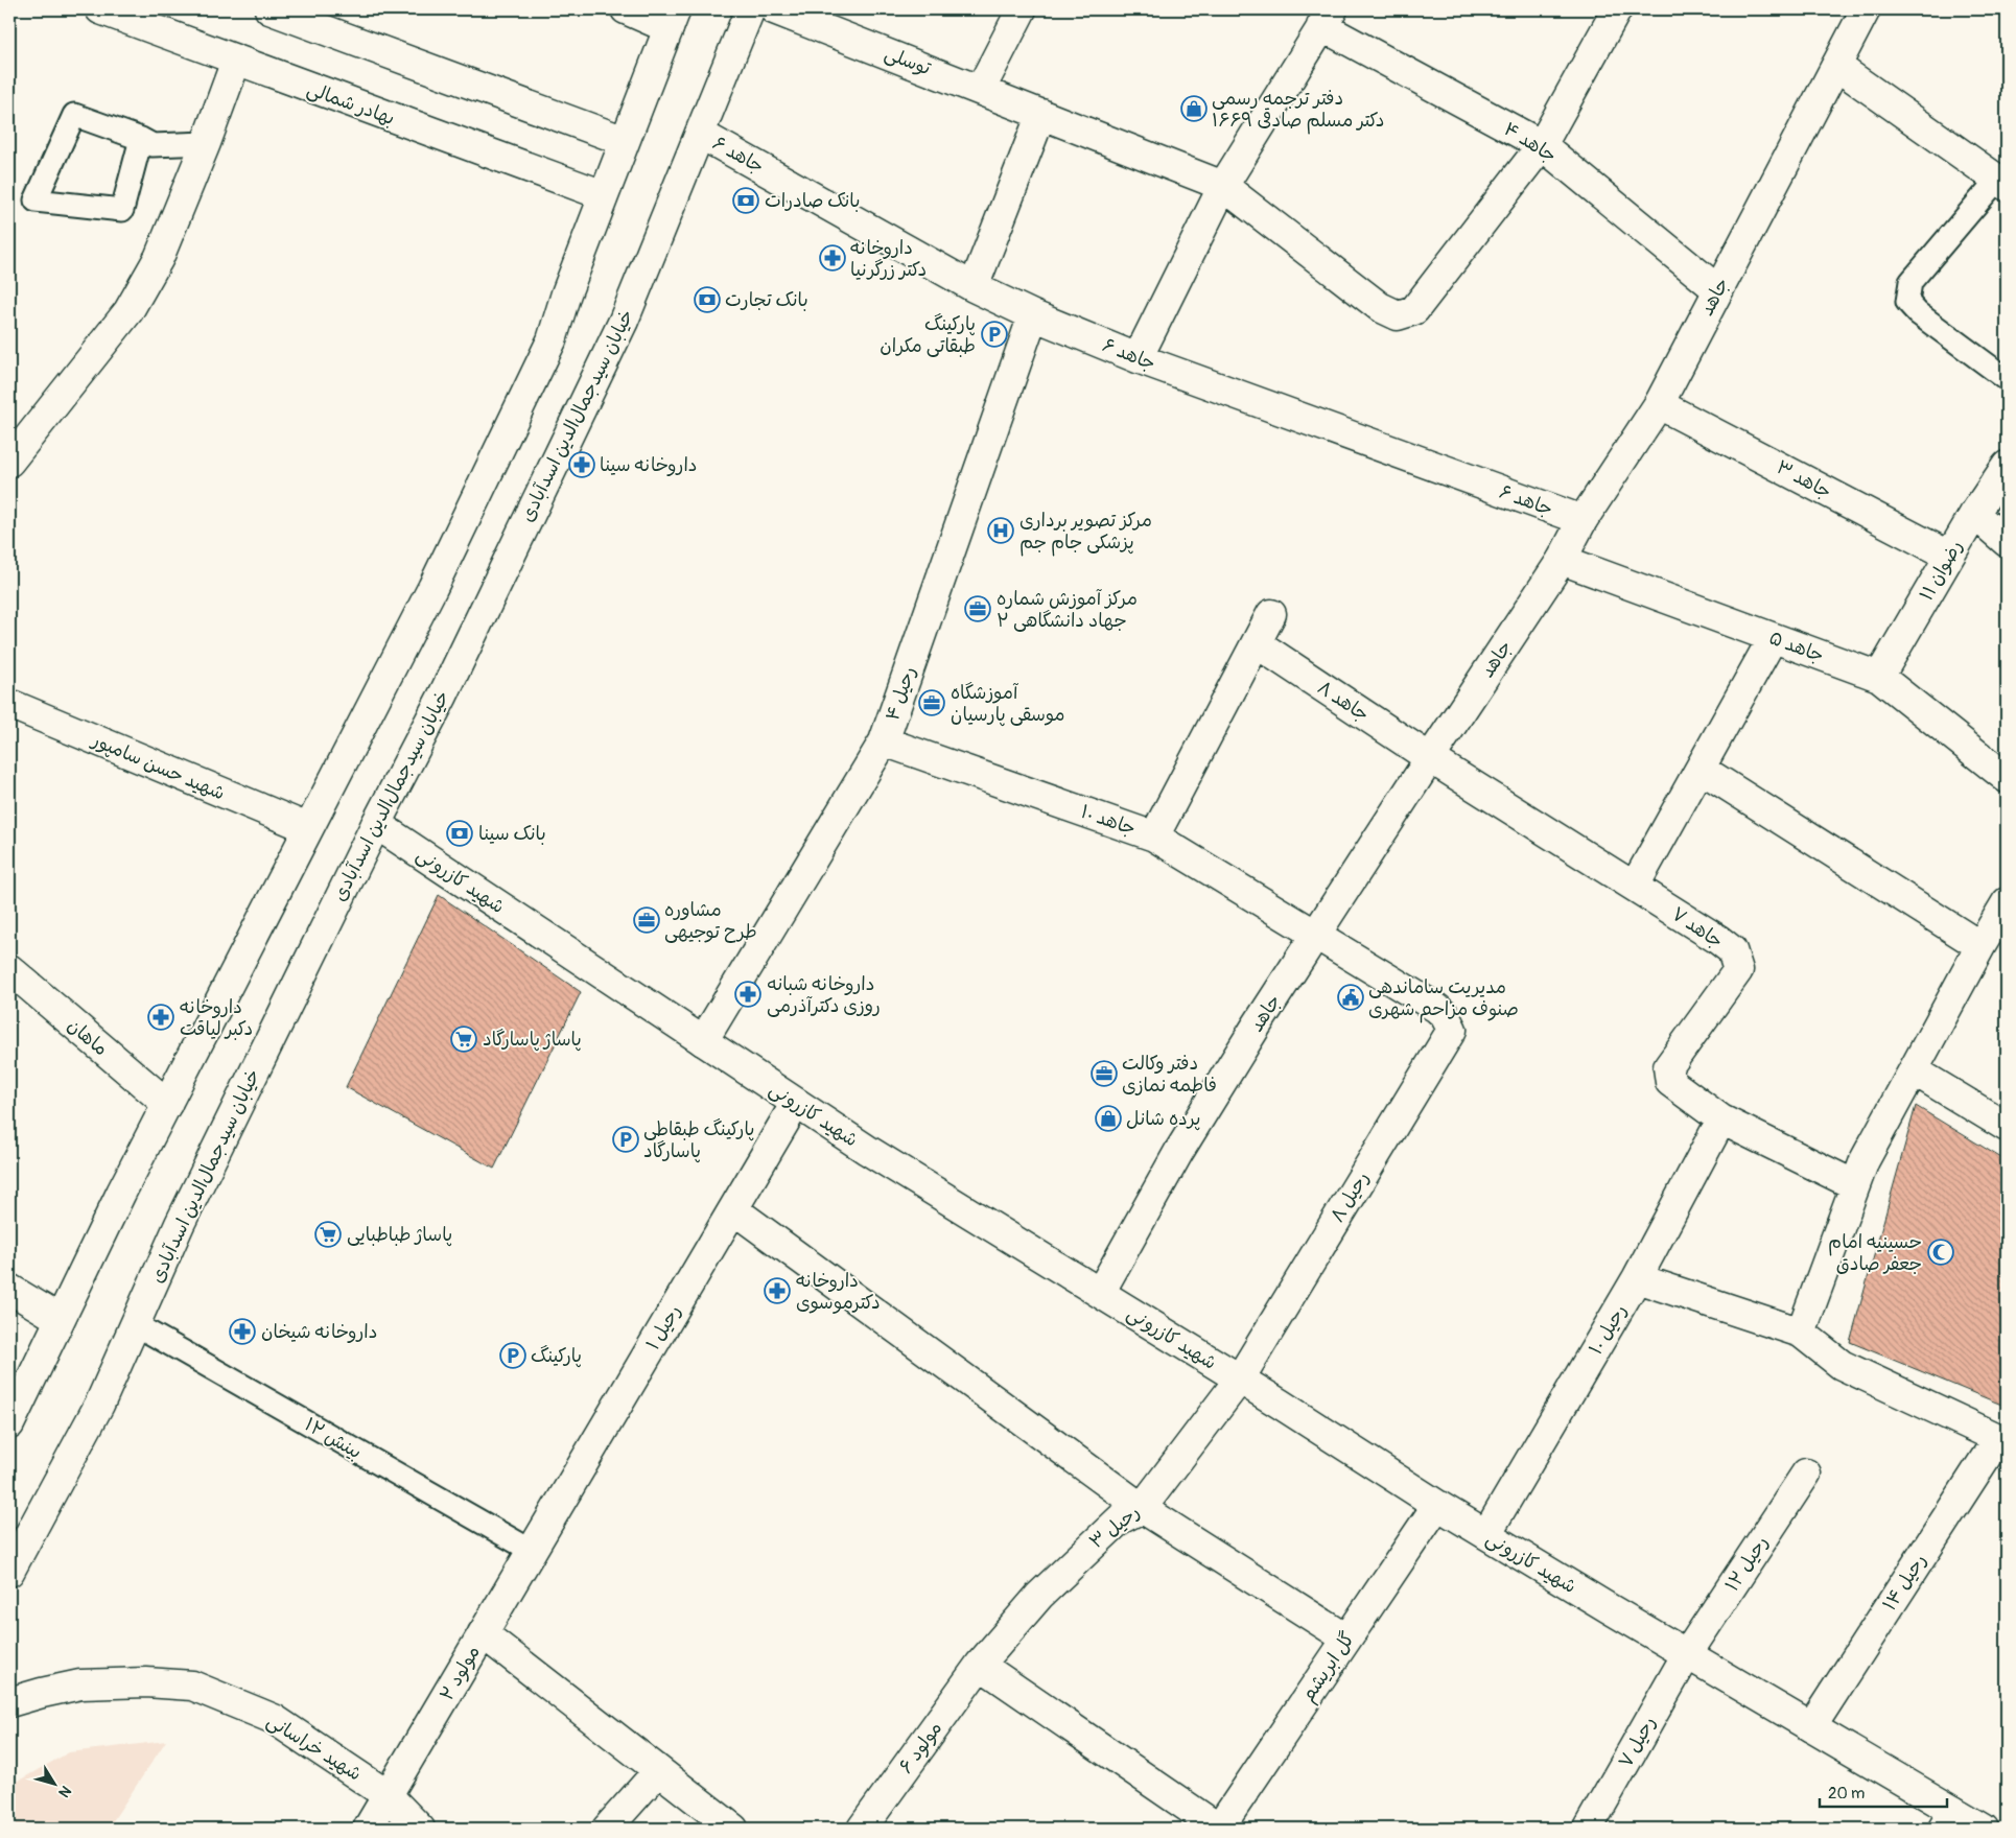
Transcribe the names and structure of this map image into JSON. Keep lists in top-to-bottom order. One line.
{"streets":{"street":["توسلی","بهادر شمالی","جاهد ۴","جاهد ۶","جاهد","خیابان سیدجمال‌الدین اسدآبادی","جاهد ۳","رضوان ۱۱","جاهد ۵","رحیل ۴","جاهد ۸","شهید حسن سامپور","جاهد ۱۰","شهید کازرونی","جاهد ۷","ماهان","رحیل ۸","رحیل ۱","رحیل ۱۰","رحیل ۳","رحیل ۱۲","رحیل ۱۴","گل ابریشم","مولود ۲","رحیل ۷","شهید خراسانی","مولود ۶"],"lane":["بینش ۱۲"]},"crossings":[["توسلی","جاهد ۴"],["جاهد ۴","جاهد"],["جاهد ۶","جاهد"],["جاهد ۶","خیابان سیدجمال‌الدین اسدآبادی"],["جاهد ۶","رحیل ۴"],["جاهد","جاهد ۳"],["جاهد","جاهد ۵"],["جاهد","جاهد ۸"],["جاهد","جاهد ۱۰"],["جاهد","شهید کازرونی"],["جاهد","جاهد ۷"],["خیابان سیدجمال‌الدین اسدآبادی","شهید کازرونی"],["خیابان سیدجمال‌الدین اسدآبادی","بینش ۱۲"],["جاهد ۳","رضوان ۱۱"],["رضوان ۱۱","جاهد ۵"],["رحیل ۴","جاهد ۱۰"],["رحیل ۴","شهید کازرونی"],["جاهد ۸","جاهد ۷"],["جاهد ۱۰","رحیل ۸"],["شهید کازرونی","رحیل ۸"],["شهید کازرونی","رحیل ۱"],["شهید کازرونی","رحیل ۱۰"],["شهید کازرونی","رحیل ۳"],["شهید کازرونی","رحیل ۱۲"],["شهید کازرونی","رحیل ۱۴"],["شهید کازرونی","گل ابریشم"],["شهید کازرونی","رحیل ۷"],["جاهد ۷","رحیل ۱۰"],["رحیل ۸","رحیل ۳"],["رحیل ۱","بینش ۱۲"],["رحیل ۱","مولود ۲"],["بینش ۱۲","مولود ۲"],["رحیل ۳","مولود ۶"],["رحیل ۱۲","رحیل ۷"],["مولود ۲","شهید خراسانی"]],"places":{"shop":["دفتر ترجمه رسمی ۱۶۶۹ دکتر مسلم صادقی","پرده شانل"],"bank":["بانک صادرات","بانک تجارت","بانک سینا"],"pharmacy":["داروخانه دکتر زرگرنیا","داروخانه سینا","داروخانه شبانه روزی دکترآذرمی","داروخانه دکبر لیاقت","داروخانه دکترموسوی","داروخانه شیخان"],"parking":["پارکینگ طبقاتی مکران","پارکینگ طبقاطی پاسارگاد","پارکینگ"],"hospital":["مرکز تصویر برداری پزشکی جام جم"],"office":["مرکز آموزش شماره ۲ جهاد دانشگاهی","آموزشگاه موسقی پارسیان","مشاوره طرح توجیهی","دفتر وکالت فاطمه نمازی"],"public building":["مدیریت ساماندهی صنوف مزاحم شهری"],"supermarket":["پاساژ پاسارگاد","پاساژ طباطبایی"],"mosque":["حسینیه امام جعفر صادق"]},"scale_bar":"20 m","north":"bottom right"}
